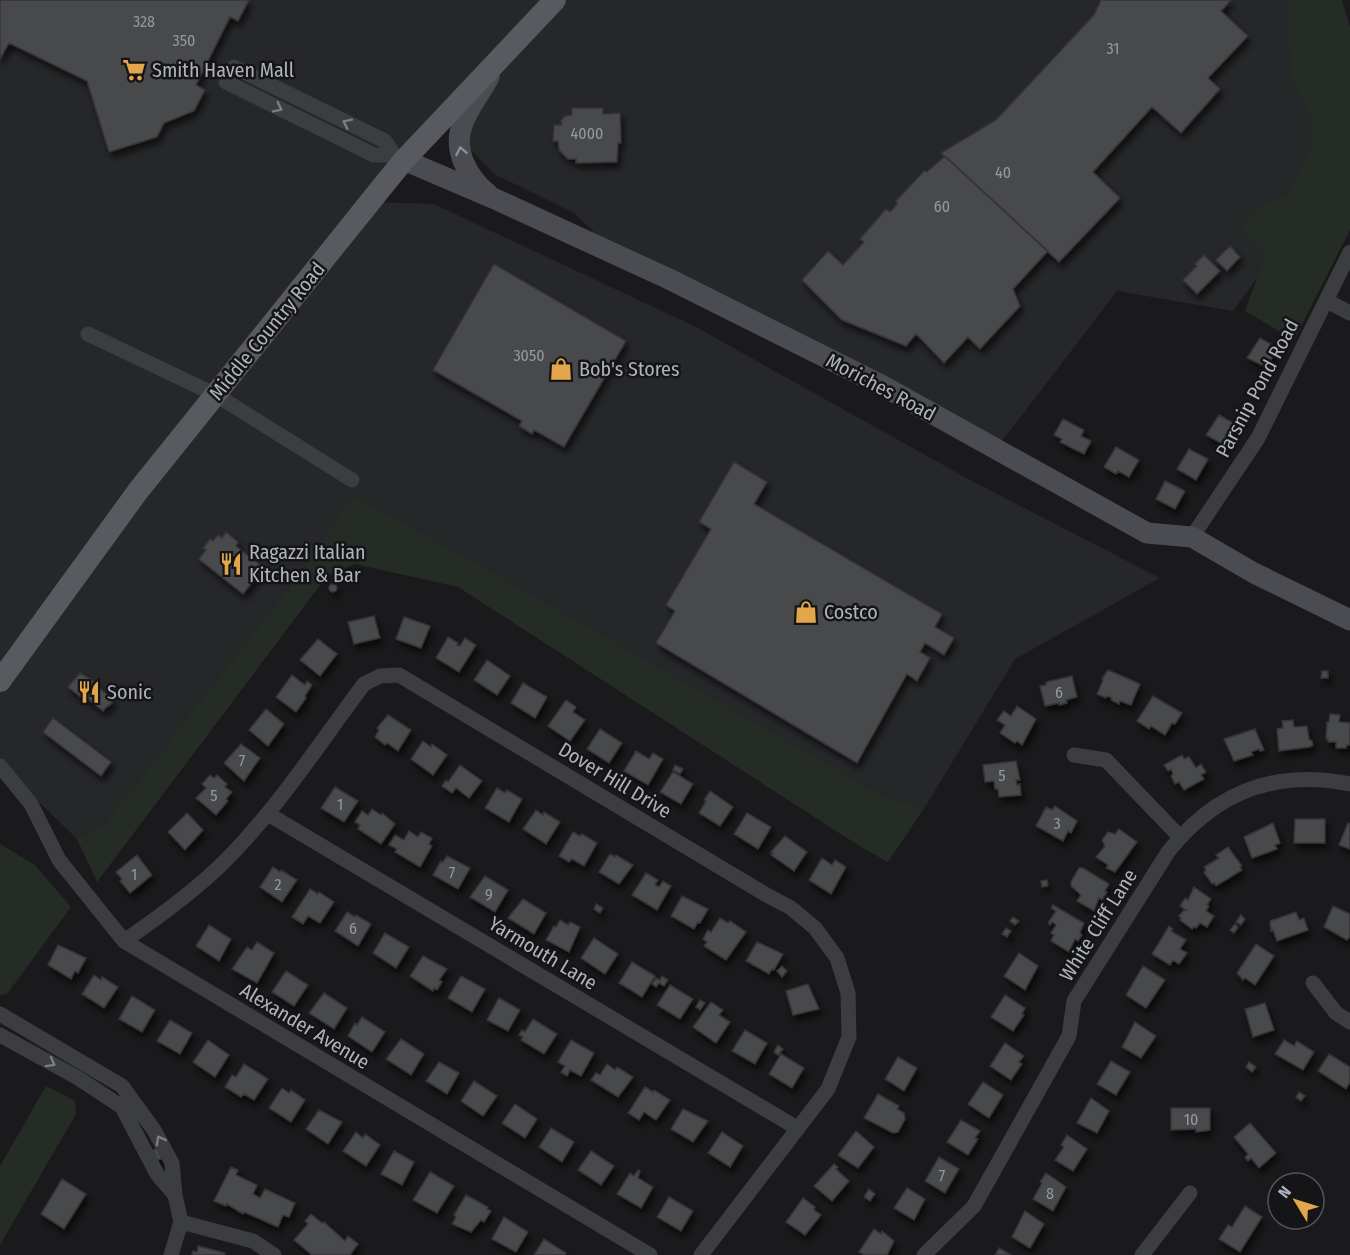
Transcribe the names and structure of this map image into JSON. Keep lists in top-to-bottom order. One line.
{"streets":{"main road":["Middle Country Road"],"street":["Moriches Road","Parsnip Pond Road","Dover Hill Drive","White Cliff Lane","Yarmouth Lane","Alexander Avenue"]},"crossings":[["Middle Country Road","Moriches Road"],["Moriches Road","Parsnip Pond Road"],["Dover Hill Drive","Yarmouth Lane"],["Dover Hill Drive","Alexander Avenue"]],"places":{"supermarket":["Smith Haven Mall"],"shop":["Bob's Stores","Costco"],"restaurant":["Ragazzi Italian Kitchen & Bar","Sonic"]},"house_numbers":["328","350","31","4000","40","60","3050","6","7","5","5","1","3","7","1","2","9","6","10","7","8"],"north":"top left"}
